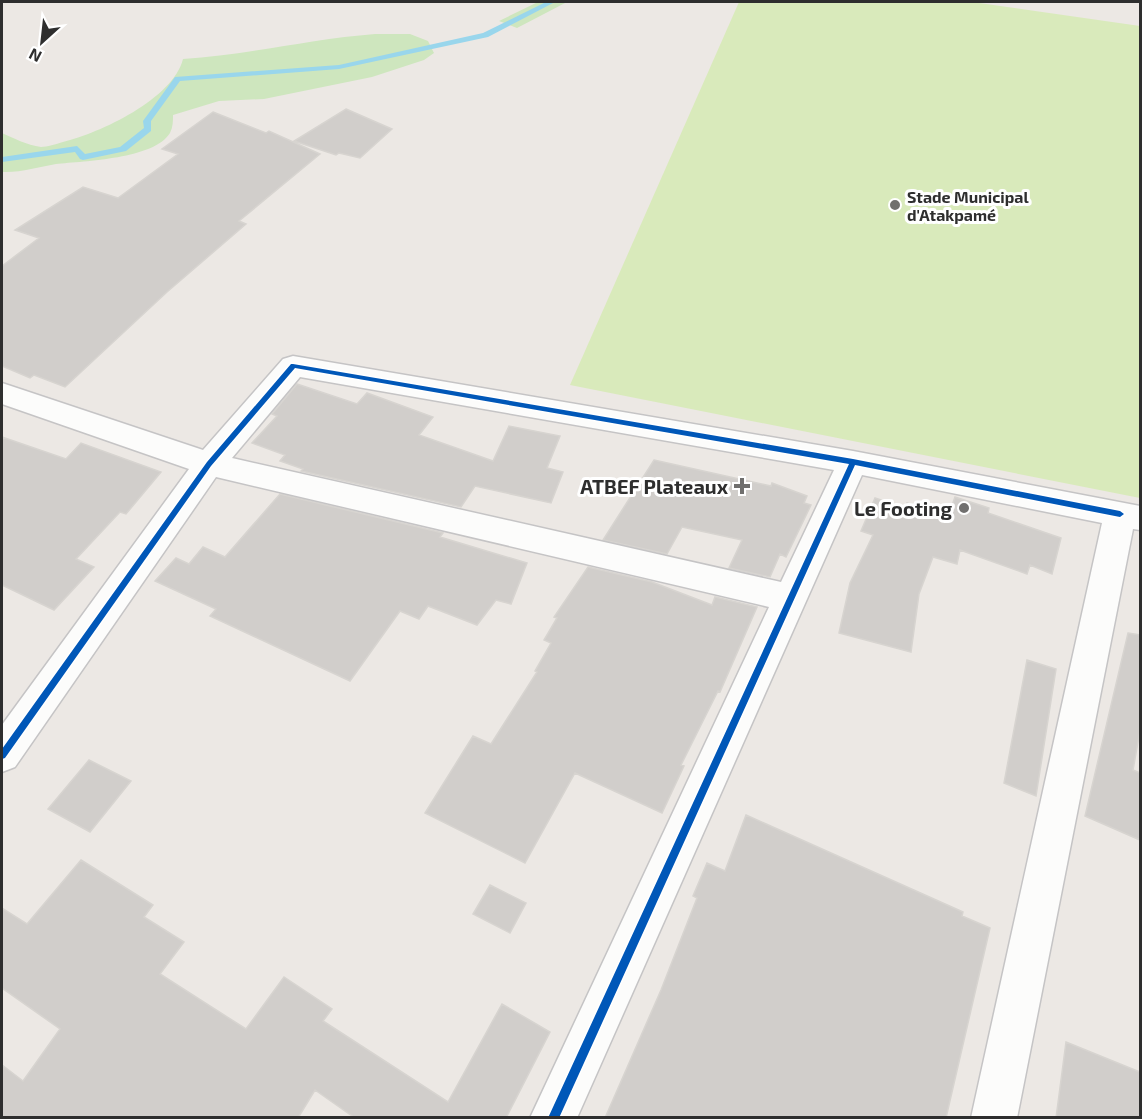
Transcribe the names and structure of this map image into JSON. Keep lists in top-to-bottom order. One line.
{"places":{"other":["Stade Municipal d'Atakpamé","Le Footing"],"health":["ATBEF Plateaux"]},"north":"bottom left"}
